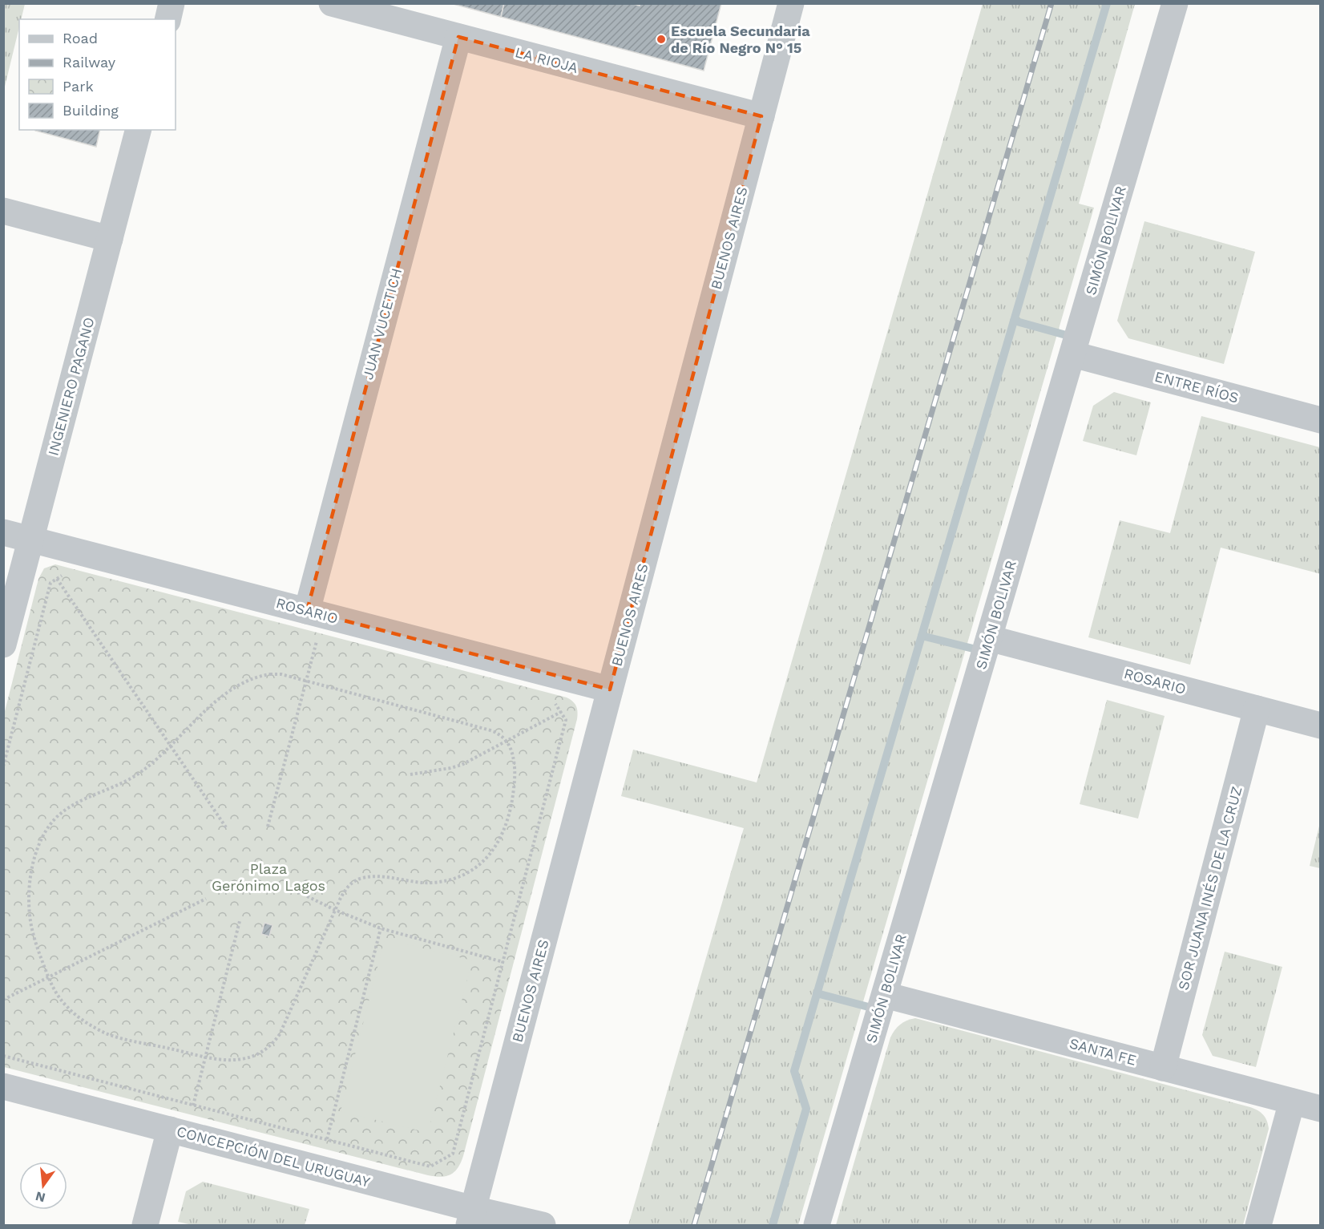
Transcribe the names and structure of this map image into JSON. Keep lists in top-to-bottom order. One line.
{"streets":{"street":["LA RIOJA","BUENOS AIRES","SIMÓN BOLIVAR","JUAN VUCETICH","INGENIERO PAGANO","ENTRE RÍOS","ROSARIO","SOR JUANA INÉS DE LA CRUZ","SANTA FE","CONCEPCIÓN DEL URUGUAY"]},"crossings":[["LA RIOJA","BUENOS AIRES"],["LA RIOJA","JUAN VUCETICH"],["BUENOS AIRES","ROSARIO"],["BUENOS AIRES","CONCEPCIÓN DEL URUGUAY"],["SIMÓN BOLIVAR","ENTRE RÍOS"],["SIMÓN BOLIVAR","ROSARIO"],["SIMÓN BOLIVAR","SANTA FE"],["JUAN VUCETICH","ROSARIO"],["INGENIERO PAGANO","ROSARIO"],["ROSARIO","SOR JUANA INÉS DE LA CRUZ"],["SOR JUANA INÉS DE LA CRUZ","SANTA FE"]],"parks":["Plaza Gerónimo Lagos"],"places":["Escuela Secundaria de Río Negro N° 15"],"legend":["Road","Railway","Park","Building"],"north":"bottom"}
